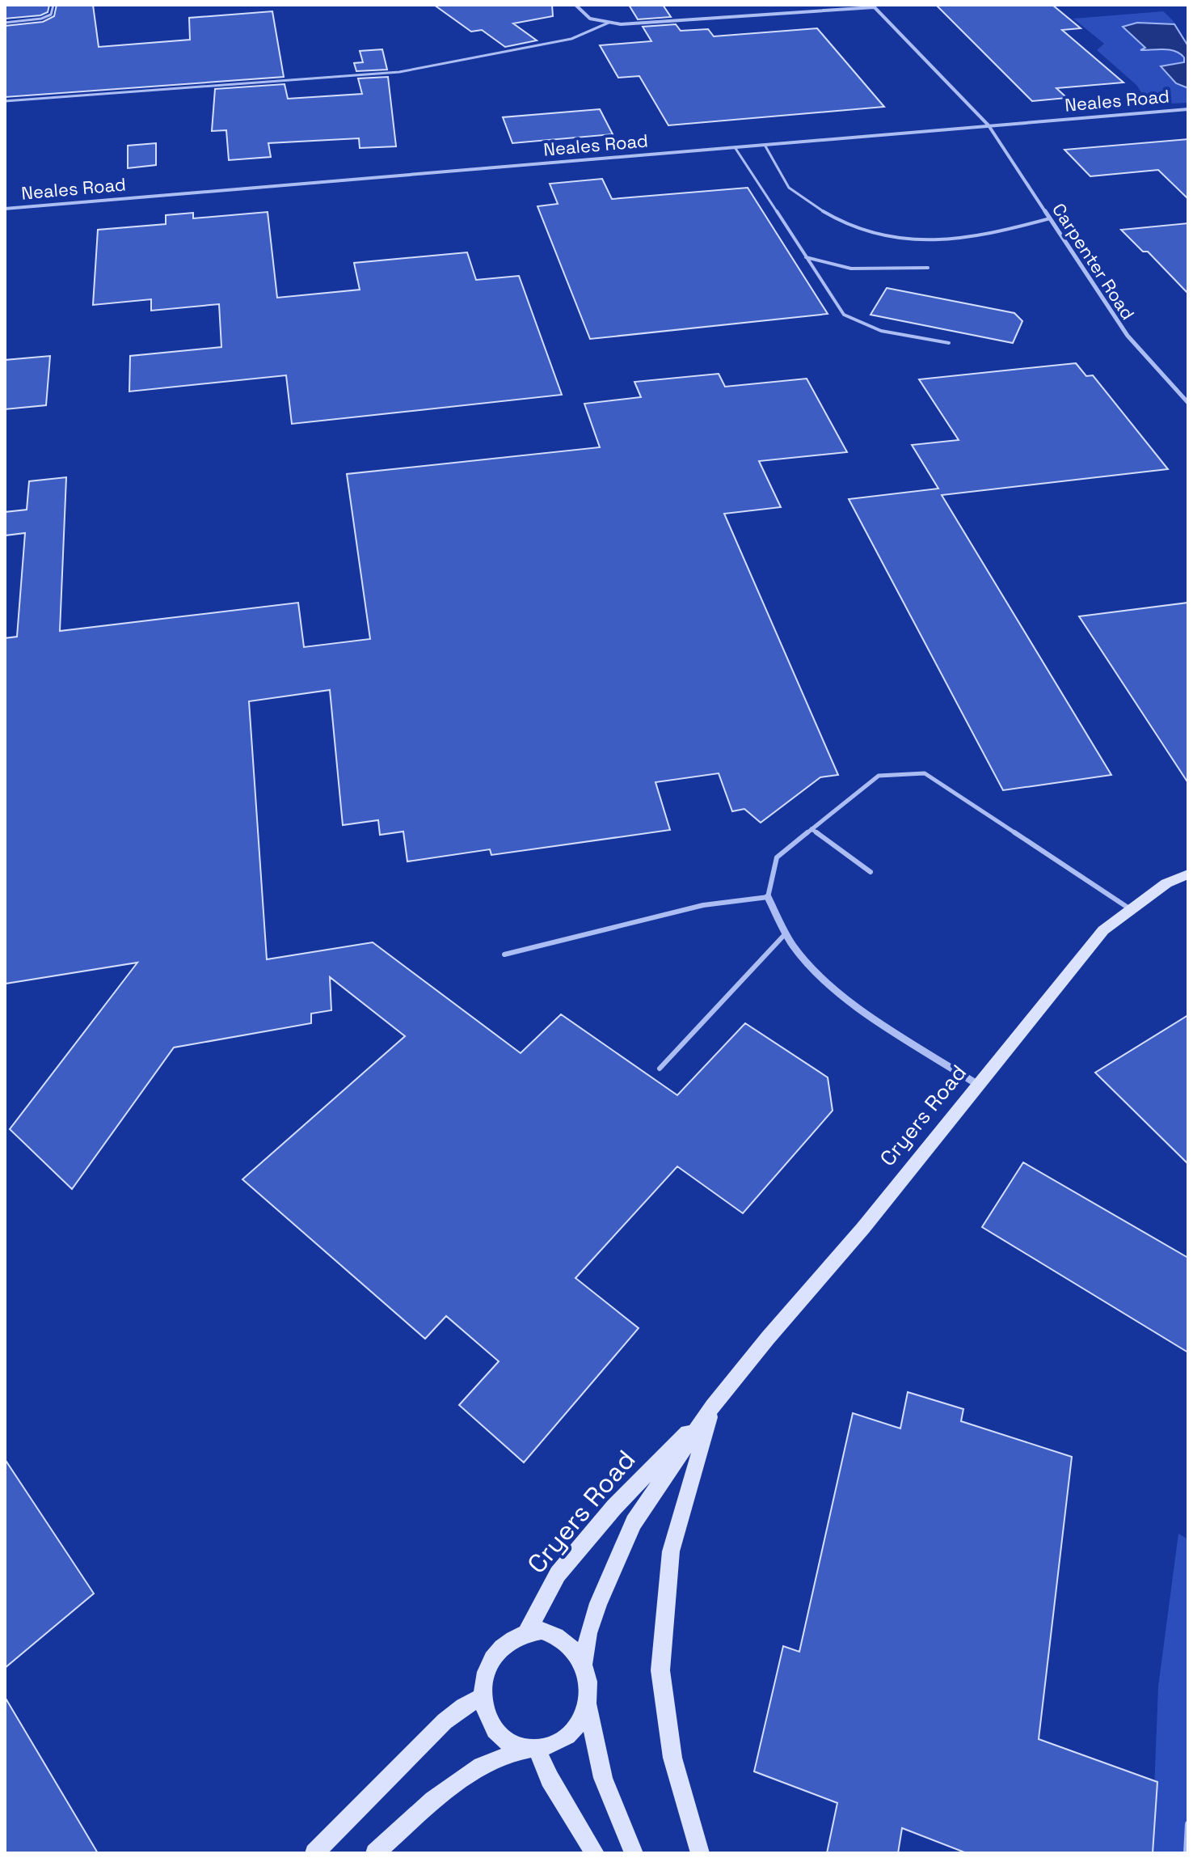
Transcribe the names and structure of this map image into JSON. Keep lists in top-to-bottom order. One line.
{"streets":{"main road":["Cryers Road"],"street":["Neales Road","Carpenter Road"]},"crossings":[["Neales Road","Carpenter Road"]]}
